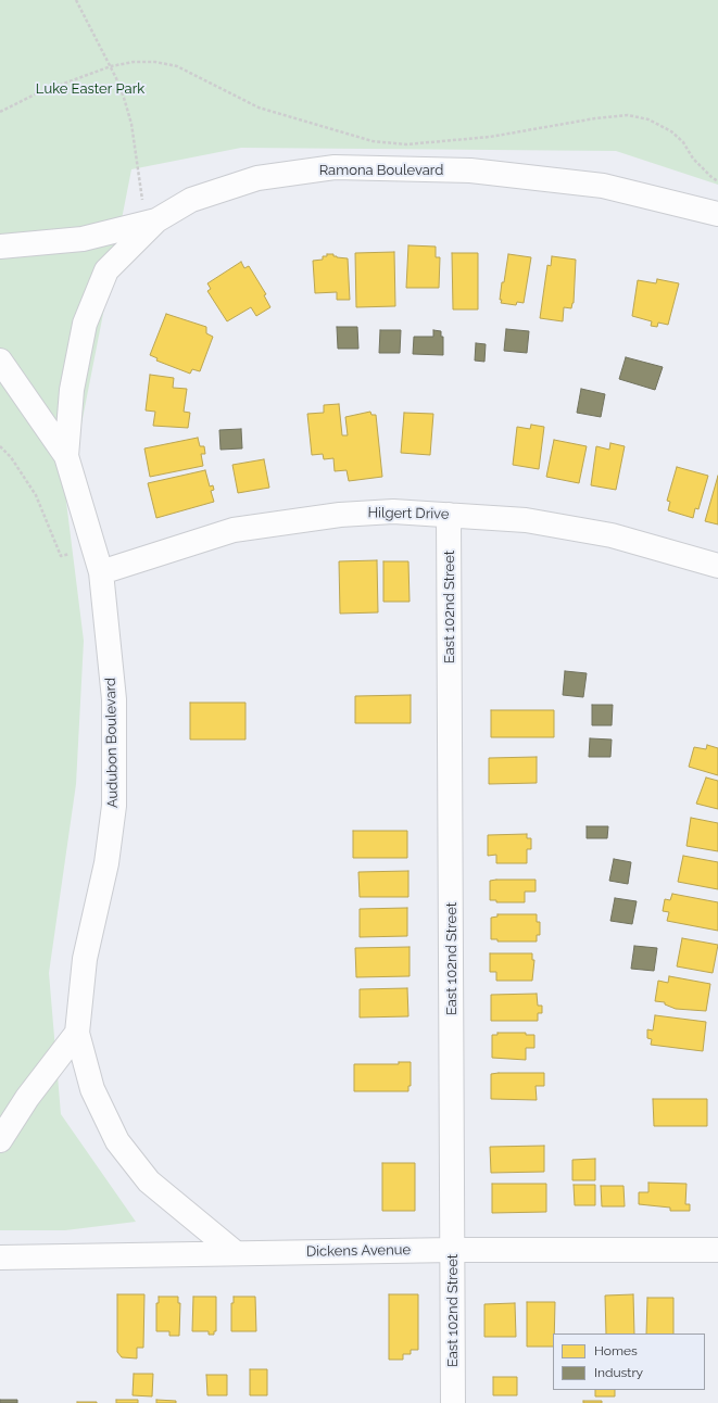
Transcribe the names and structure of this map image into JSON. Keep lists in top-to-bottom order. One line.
{"streets":{"street":["Ramona Boulevard","Hilgert Drive","East 102nd Street","Audubon Boulevard","Dickens Avenue"]},"crossings":[["Ramona Boulevard","Audubon Boulevard"],["Hilgert Drive","East 102nd Street"],["Hilgert Drive","Audubon Boulevard"],["East 102nd Street","Dickens Avenue"],["Audubon Boulevard","Dickens Avenue"]],"parks":["Luke Easter Park"],"legend":["Homes","Industry"]}
